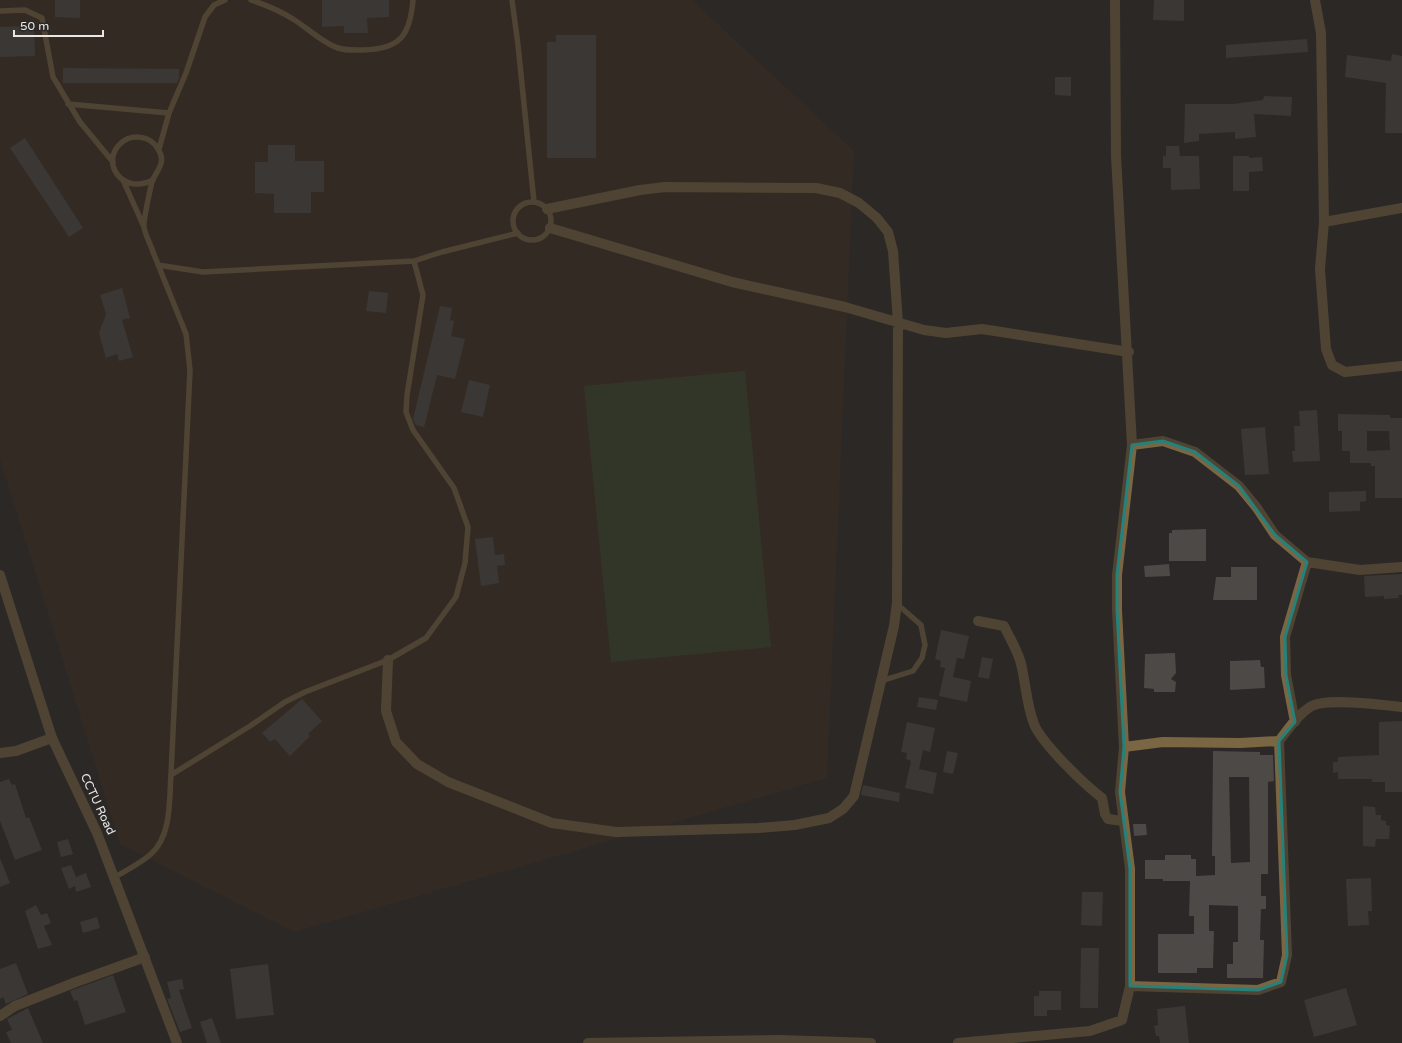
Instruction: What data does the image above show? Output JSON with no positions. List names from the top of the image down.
{
  "streets": {
    "street": ["CCTU Road"]
  },
  "scale_bar": "50 m"
}
